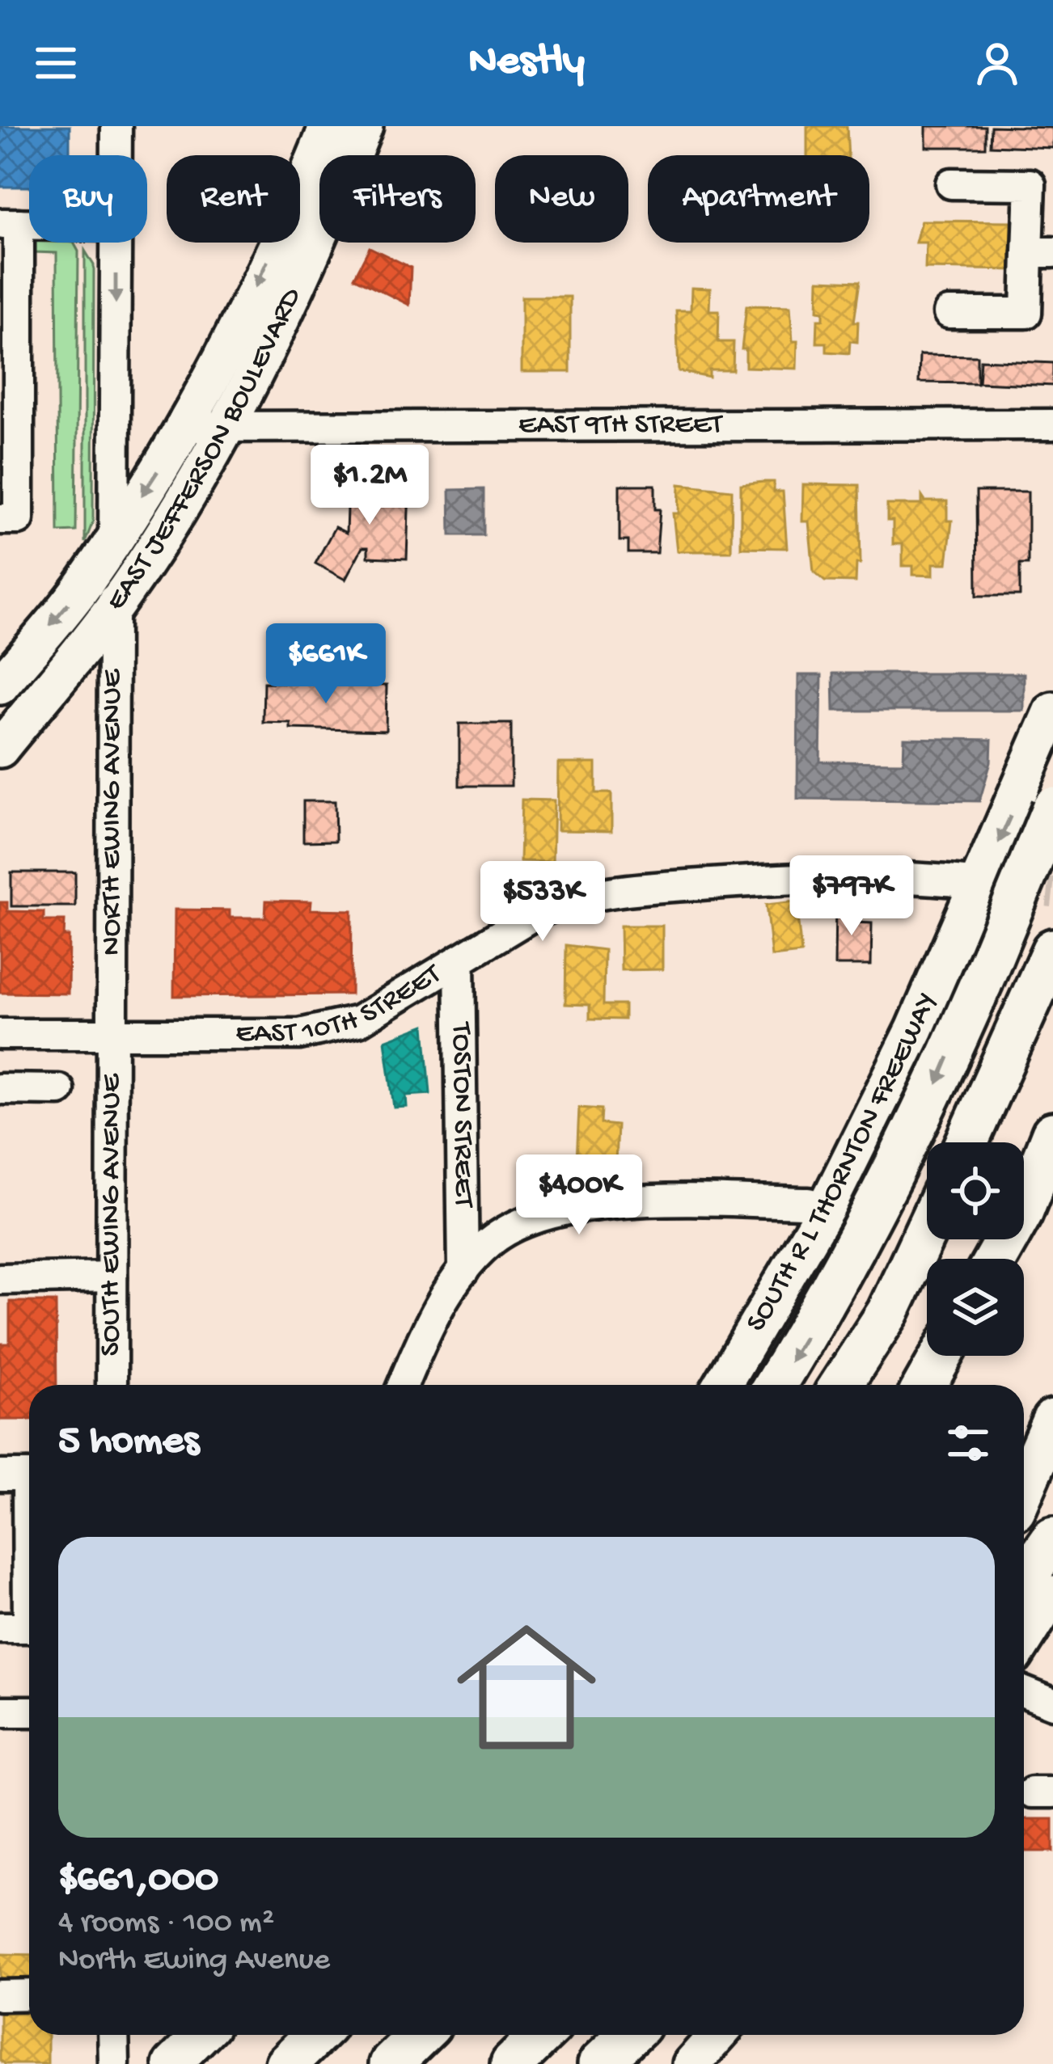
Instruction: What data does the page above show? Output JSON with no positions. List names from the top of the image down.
{
  "streets": {
    "main road": ["EAST JEFFERSON BOULEVARD", "SOUTH R L THORNTON FREEWAY"],
    "street": [
      "EAST 9TH STREET",
      "NORTH EWING AVENUE",
      "EAST 10TH STREET",
      "TOSTON STREET",
      "SOUTH EWING AVENUE"
    ]
  },
  "crossings": [
    ["EAST 9TH STREET", "EAST JEFFERSON BOULEVARD"],
    ["EAST JEFFERSON BOULEVARD", "NORTH EWING AVENUE"],
    ["NORTH EWING AVENUE", "EAST 10TH STREET"],
    ["NORTH EWING AVENUE", "SOUTH EWING AVENUE"],
    ["EAST 10TH STREET", "TOSTON STREET"],
    ["EAST 10TH STREET", "SOUTH R L THORNTON FREEWAY"],
    ["EAST 10TH STREET", "SOUTH EWING AVENUE"]
  ],
  "page": {
    "header": "Nestly",
    "chip": [
      "Buy",
      "Rent",
      "Filters",
      "New",
      "Apartment"
    ],
    "price": [
      "$1.2M",
      "$661K",
      "$797K",
      "$533K",
      "$400K"
    ],
    "heading": "5 homes",
    "list": [
      {
        "name": "$661,000",
        "note": "4 rooms · 100 m² · North Ewing Avenue"
      }
    ]
  }
}
